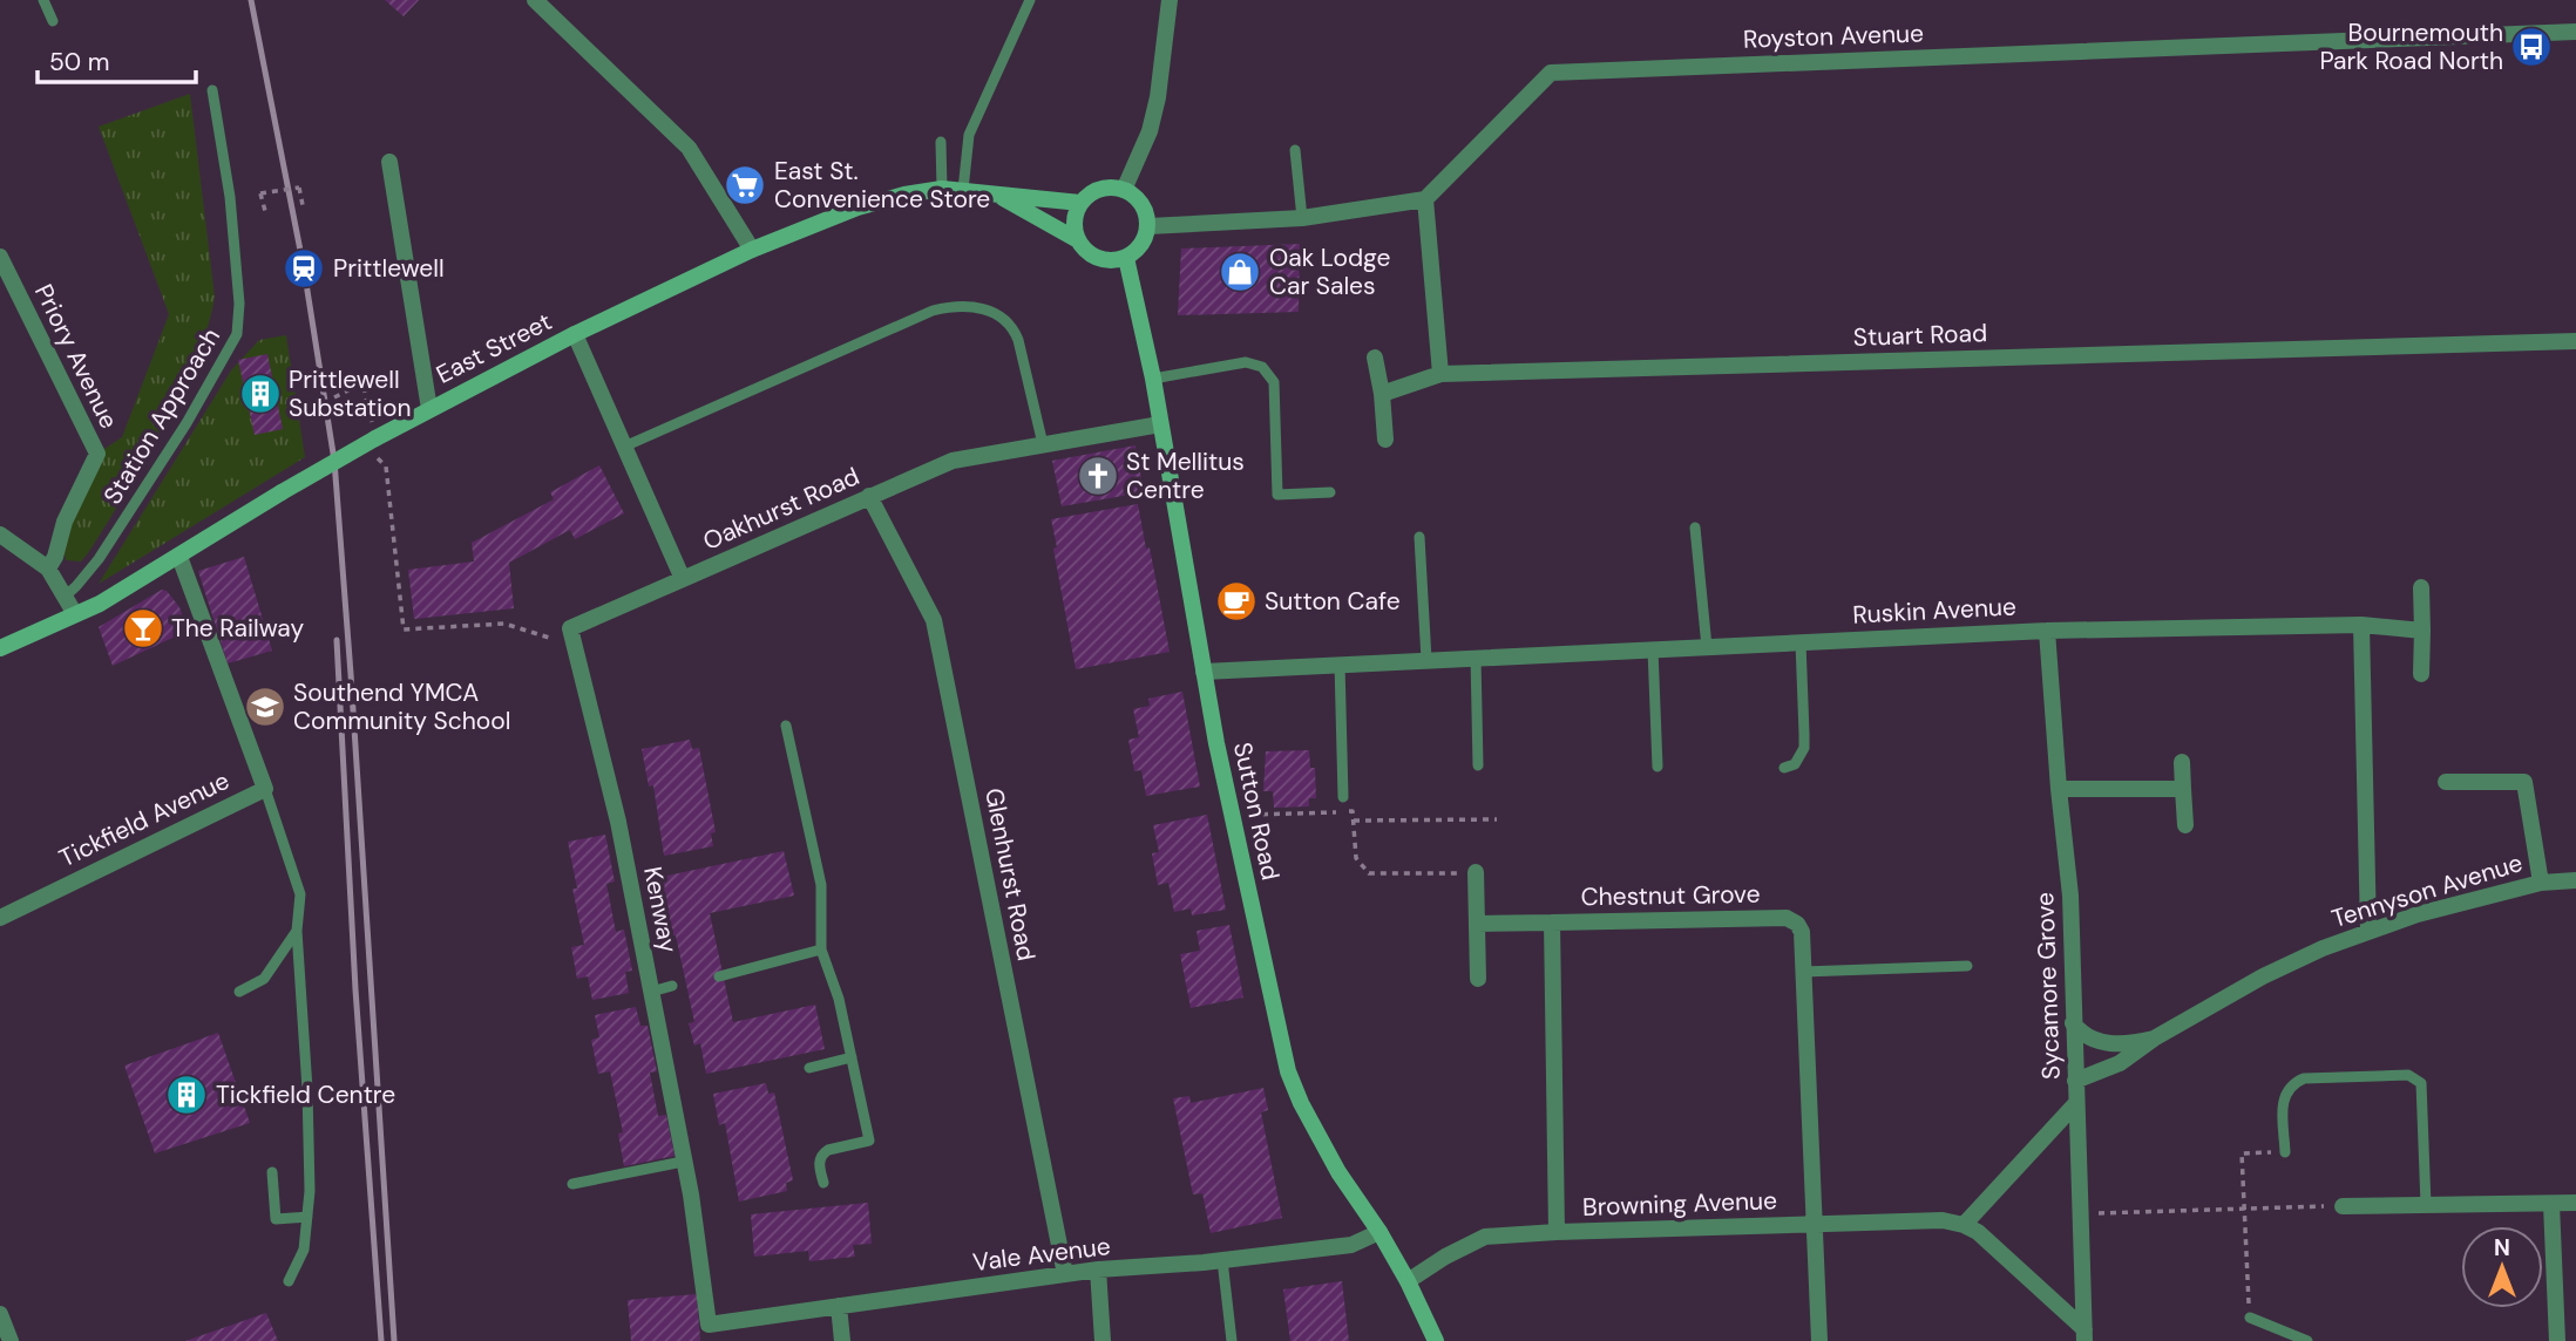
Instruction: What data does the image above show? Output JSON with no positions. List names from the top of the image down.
{
  "streets": {
    "main road": ["East Street", "Sutton Road"],
    "street": [
      "Royston Avenue",
      "Stuart Road",
      "Priory Avenue",
      "Oakhurst Road",
      "Ruskin Avenue",
      "Tickfield Avenue",
      "Glenhurst Road",
      "Tennyson Avenue",
      "Chestnut Grove",
      "Kenway",
      "Sycamore Grove",
      "Browning Avenue",
      "Vale Avenue"
    ],
    "lane": ["Station Approach"]
  },
  "crossings": [
    ["East Street", "Oakhurst Road"],
    ["East Street", "Sutton Road"],
    ["East Street", "Tickfield Avenue"],
    ["Oakhurst Road", "Sutton Road"],
    ["Oakhurst Road", "Glenhurst Road"],
    ["Ruskin Avenue", "Sutton Road"],
    ["Ruskin Avenue", "Sycamore Grove"],
    ["Sutton Road", "Browning Avenue"],
    ["Sutton Road", "Vale Avenue"],
    ["Glenhurst Road", "Vale Avenue"],
    ["Tennyson Avenue", "Sycamore Grove"],
    ["Chestnut Grove", "Browning Avenue"],
    ["Kenway", "Vale Avenue"]
  ],
  "places": {
    "bus stop": ["Bournemouth Park Road North"],
    "supermarket": ["East St. Convenience Store"],
    "station": ["Prittlewell"],
    "shop": ["Oak Lodge Car Sales"],
    "building": ["Prittlewell Substation", "Tickfield Centre"],
    "church": ["St Mellitus Centre"],
    "cafe": ["Sutton Cafe"],
    "bar": ["The Railway"],
    "school or university": ["Southend YMCA Community School"]
  },
  "scale_bar": "50 m",
  "north": "top"
}
